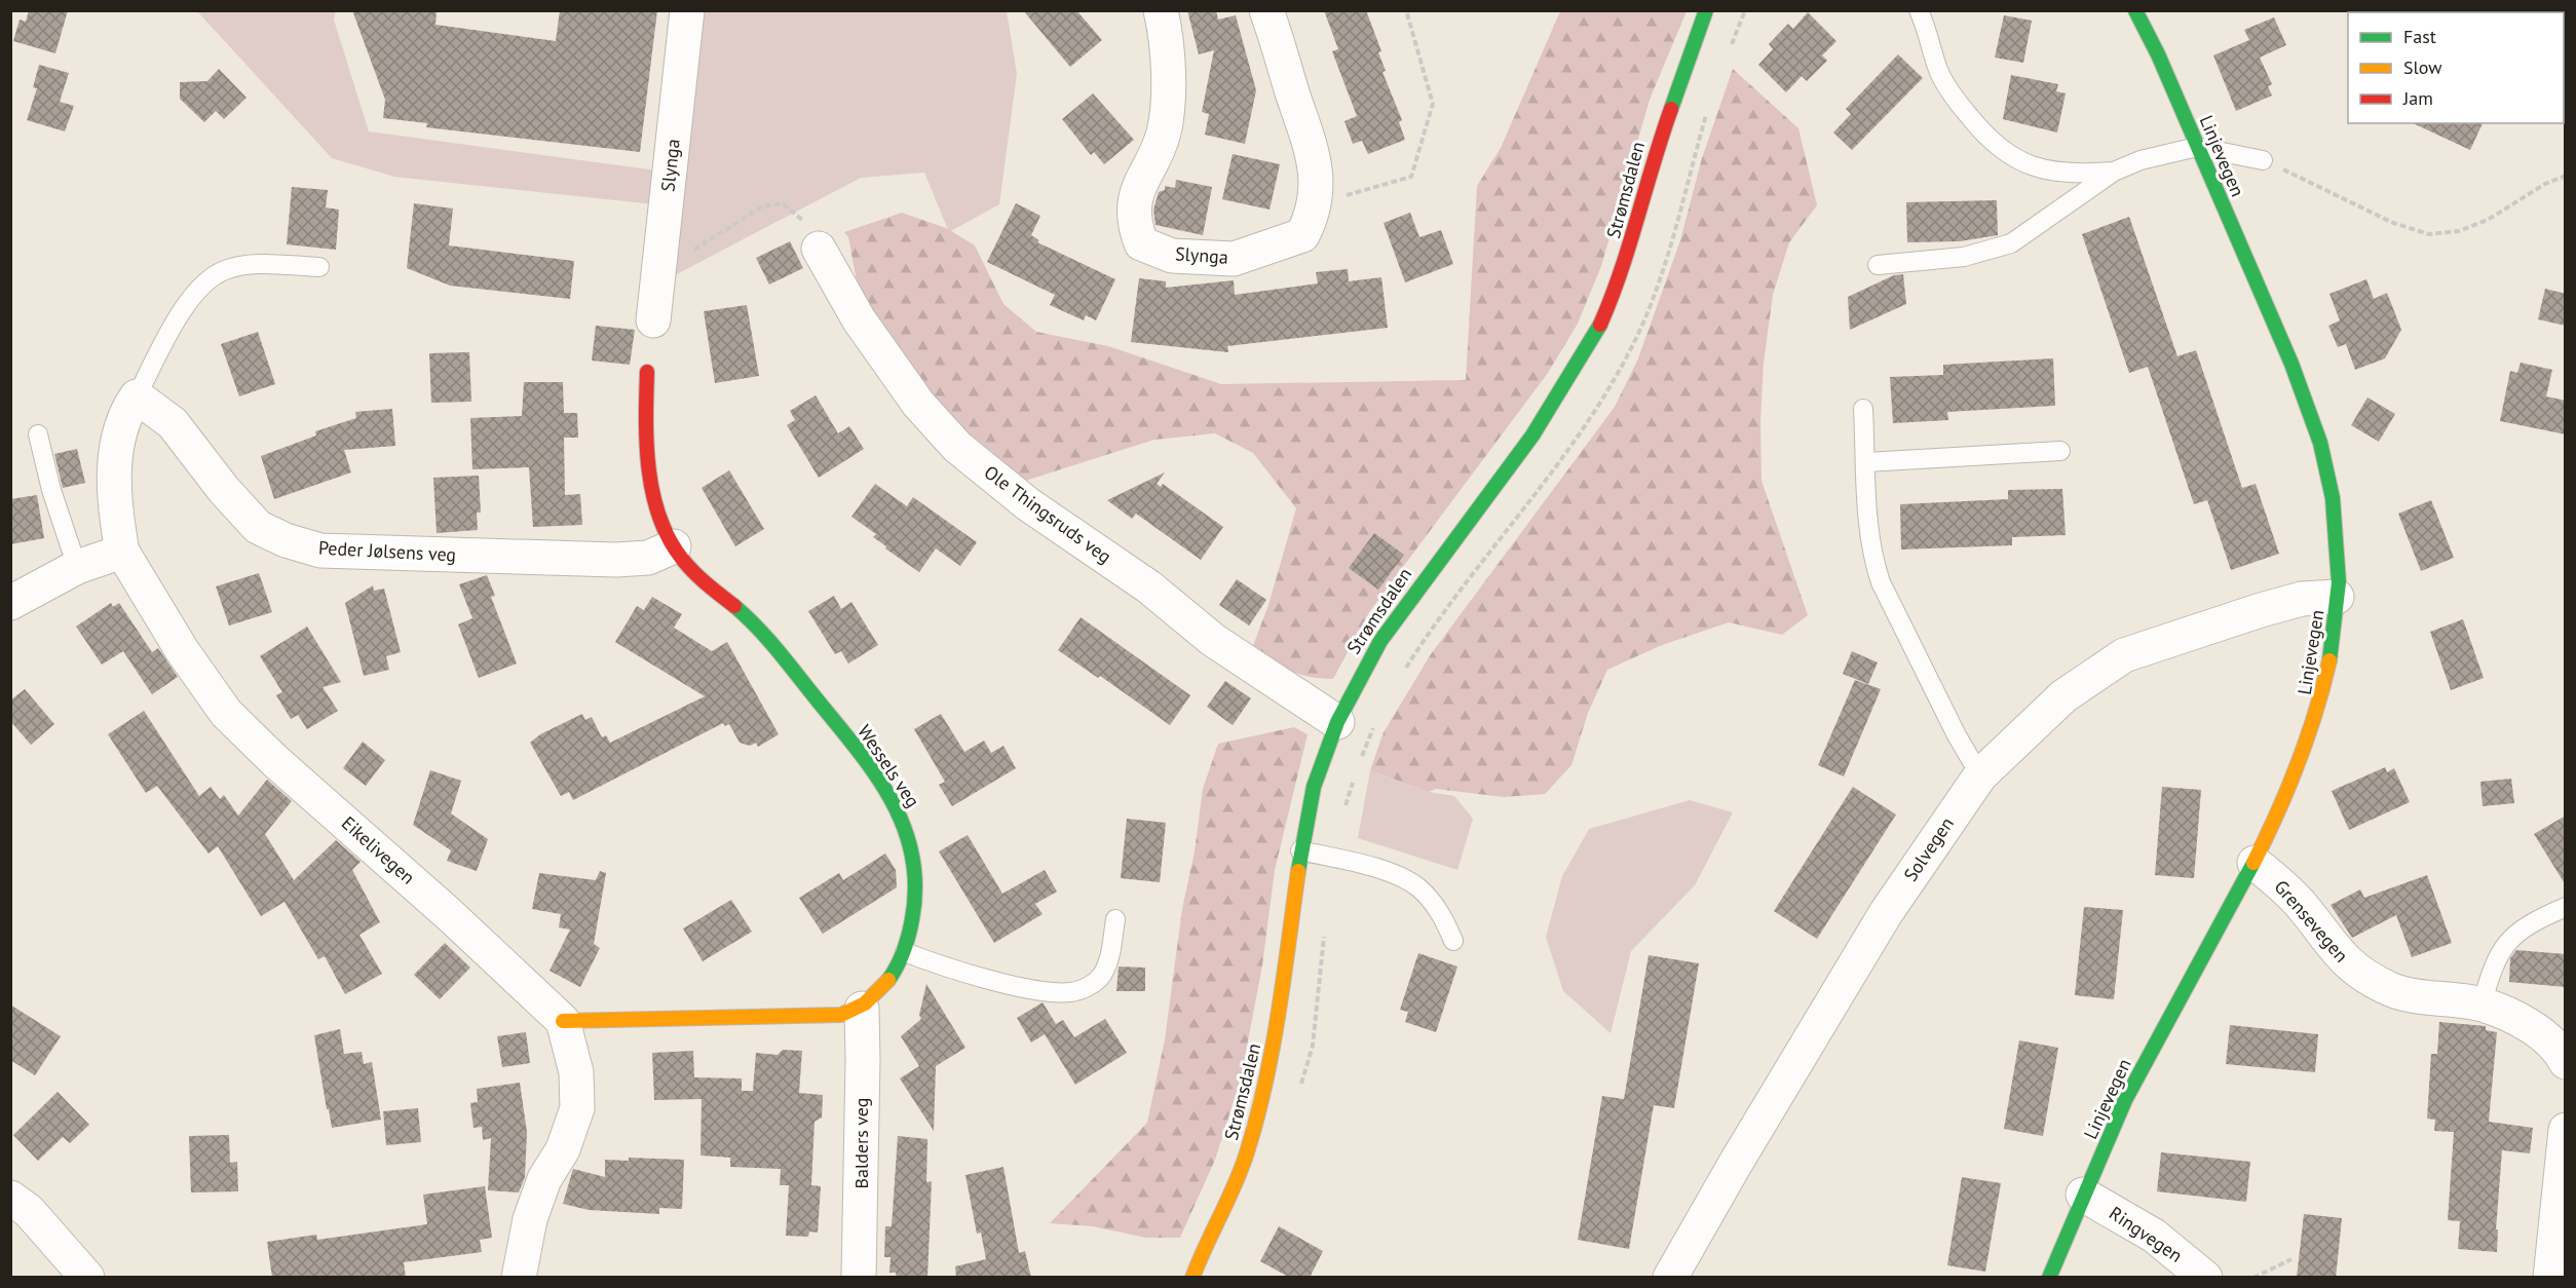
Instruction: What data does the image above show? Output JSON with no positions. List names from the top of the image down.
{
  "streets": {
    "street": [
      "Linjevegen",
      "Slynga",
      "Strømsdalen",
      "Ole Thingsruds veg",
      "Peder Jølsens veg",
      "Wessels veg",
      "Solvegen",
      "Eikelivegen",
      "Grensevegen",
      "Balders veg",
      "Ringvegen"
    ]
  },
  "crossings": [
    ["Linjevegen", "Solvegen"],
    ["Linjevegen", "Grensevegen"],
    ["Linjevegen", "Ringvegen"],
    ["Strømsdalen", "Ole Thingsruds veg"],
    ["Peder Jølsens veg", "Wessels veg"],
    ["Wessels veg", "Balders veg"]
  ],
  "legend": ["Fast", "Slow", "Jam"]
}
